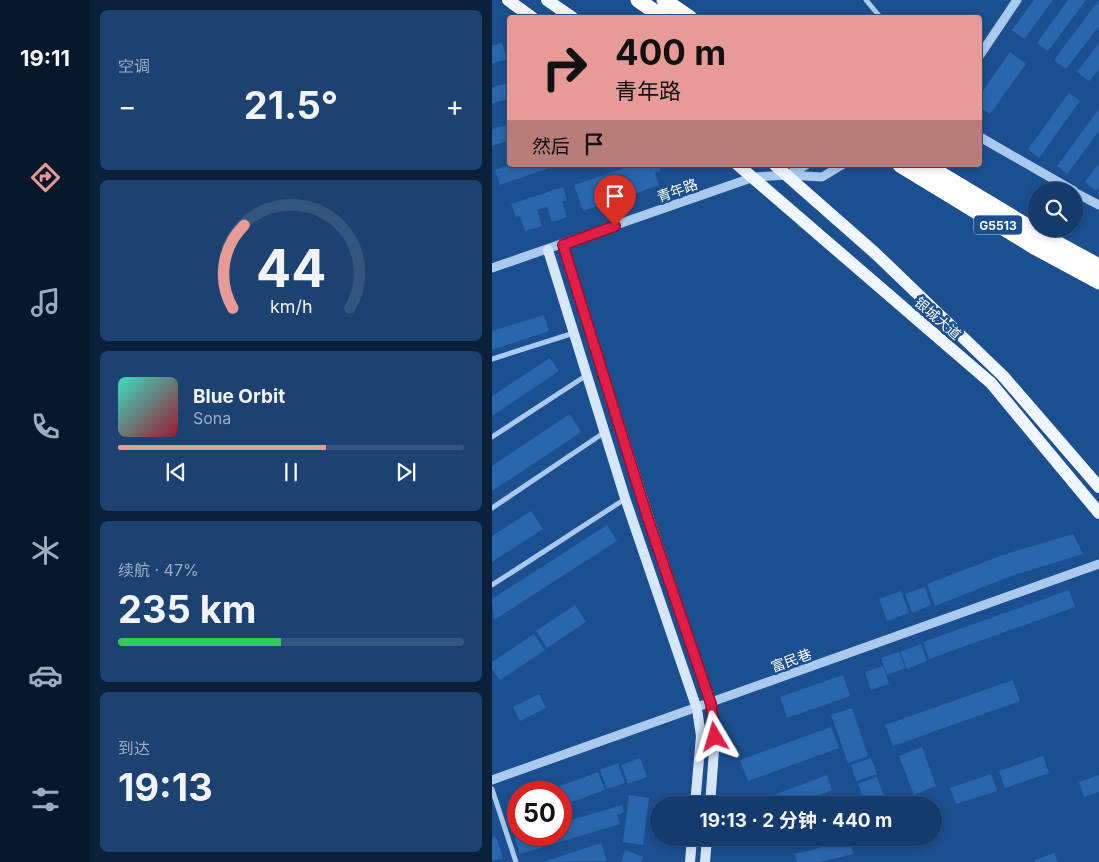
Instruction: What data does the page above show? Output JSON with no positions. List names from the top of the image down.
{
  "streets": {
    "highway": ["G5513"],
    "main road": ["银城大道"],
    "street": ["青年路", "富民巷"]
  },
  "crossings": [
    ["青年路", "银城大道"]
  ],
  "page": {
    "tabs": "19:11",
    "tile": [
      "空调",
      ["续航 · 47%", "235 km"],
      ["到达", "19:13"]
    ],
    "turn": ["400 m", "青年路"],
    "heat": ["−", "21.5°", "+"],
    "then": "然后",
    "song": ["Blue Orbit", "Sona"],
    "limit": "50",
    "trip": "19:13 · 2 分钟 · 440 m",
    "gauge": ["44", "km/h"]
  }
}
